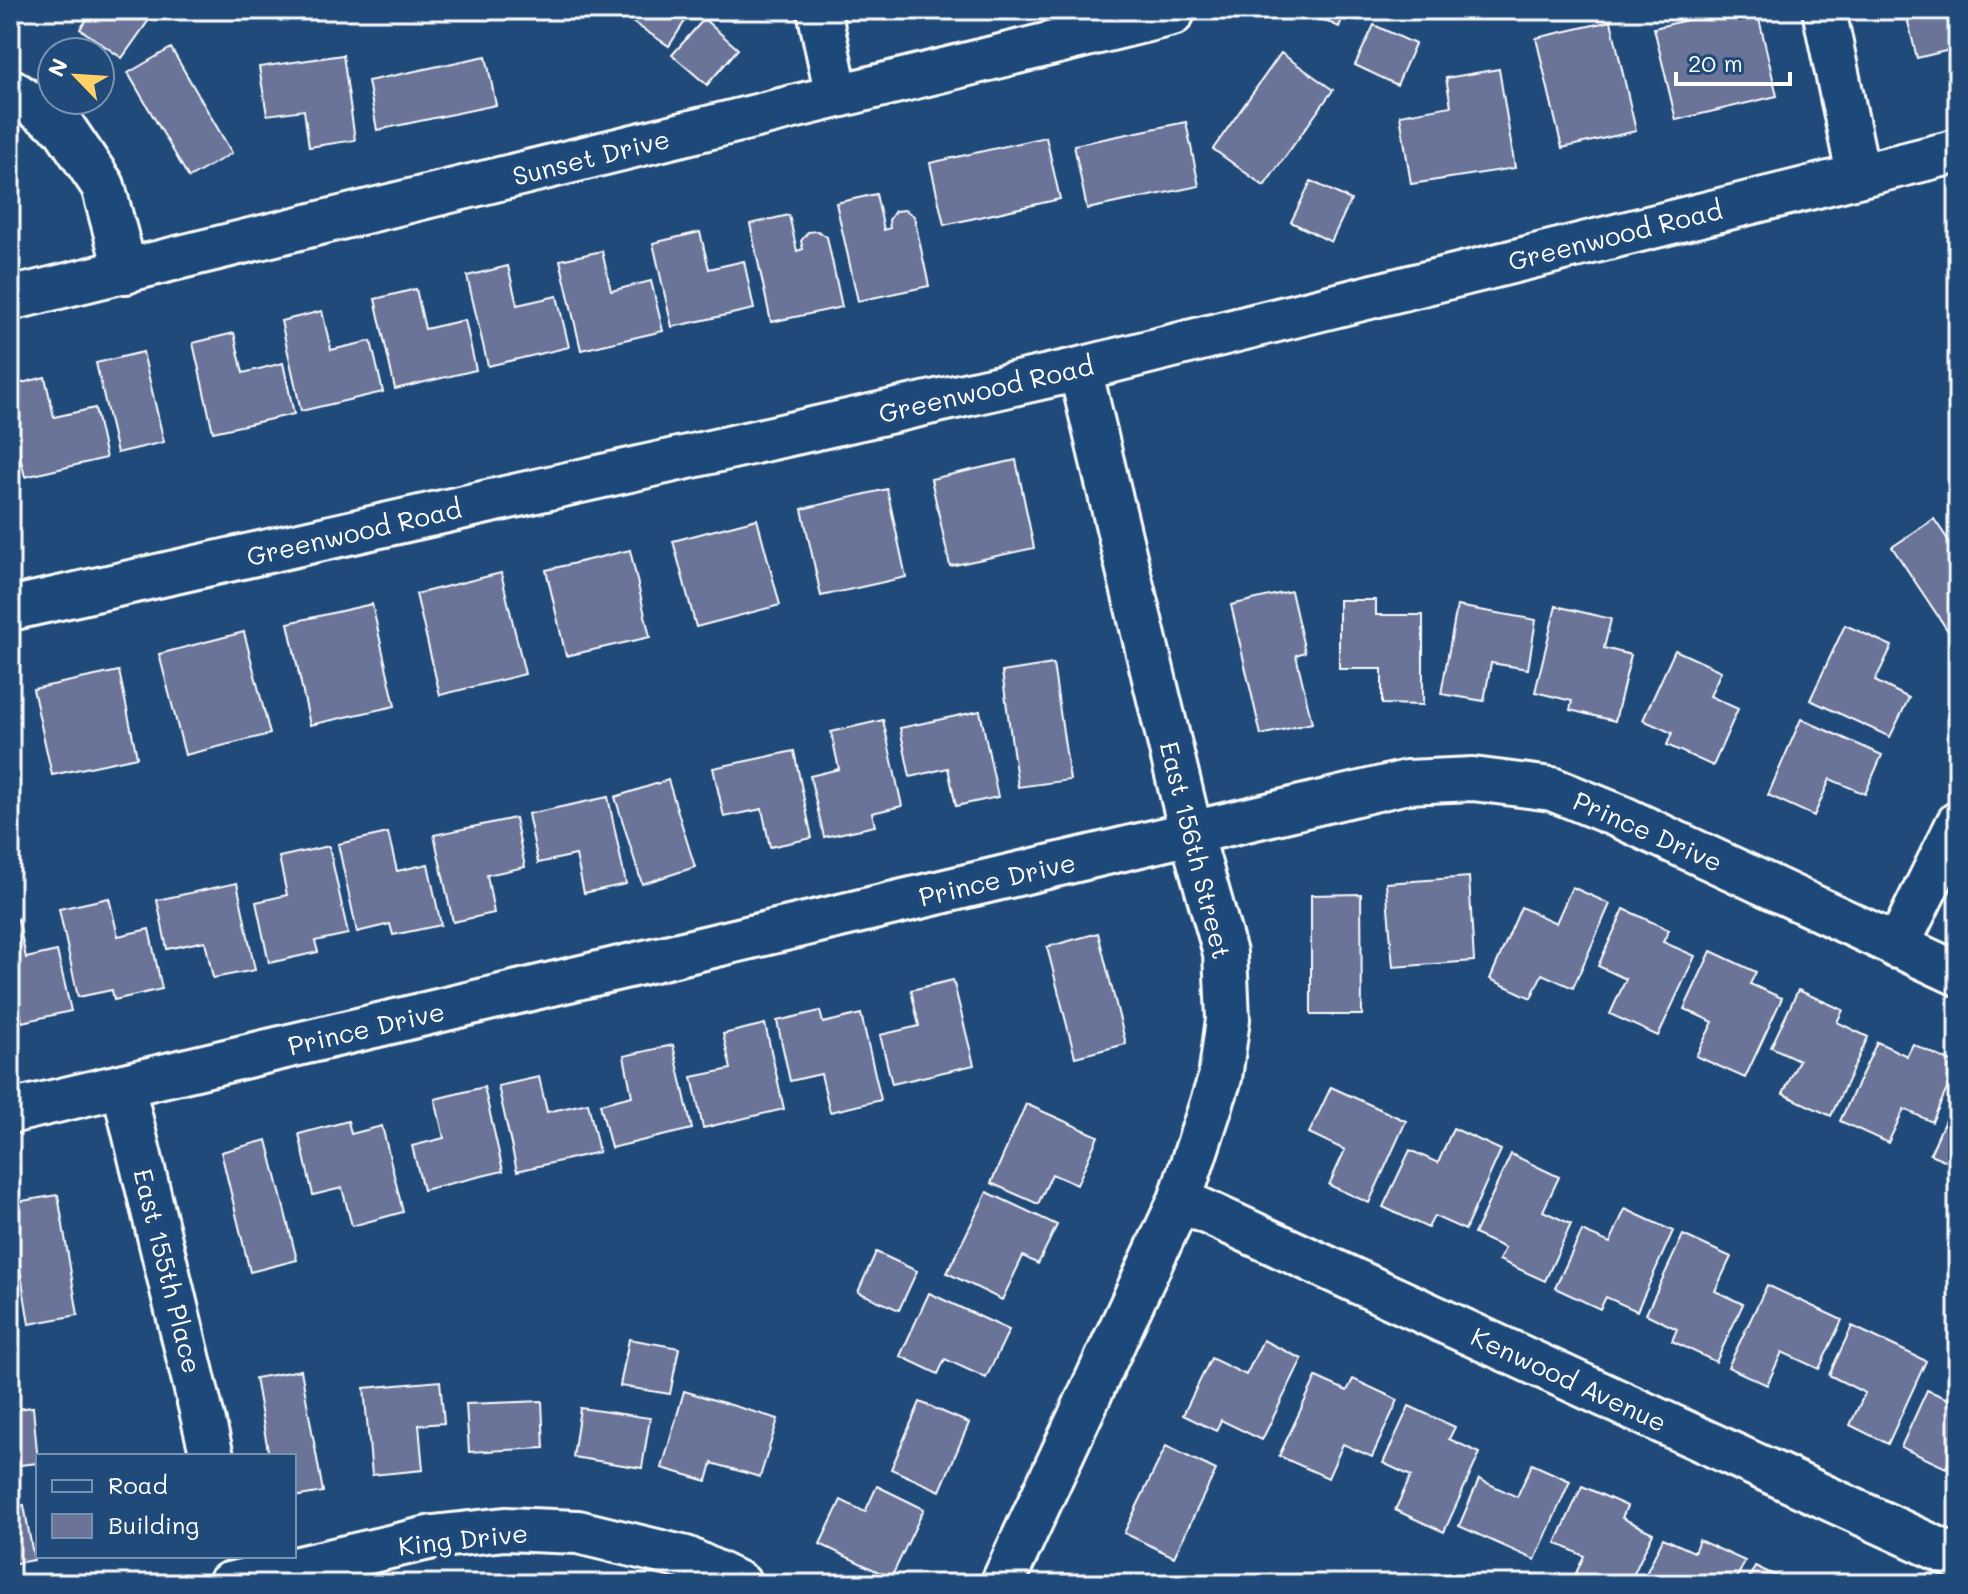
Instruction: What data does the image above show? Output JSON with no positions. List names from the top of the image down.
{
  "streets": {
    "street": [
      "Sunset Drive",
      "Greenwood Road",
      "Prince Drive",
      "East 156th Street",
      "East 155th Place",
      "Kenwood Avenue",
      "King Drive"
    ]
  },
  "crossings": [
    ["Greenwood Road", "East 156th Street"],
    ["Prince Drive", "East 156th Street"],
    ["Prince Drive", "East 155th Place"],
    ["East 156th Street", "Kenwood Avenue"]
  ],
  "legend": ["Road", "Building"],
  "scale_bar": "20 m",
  "north": "top left"
}
